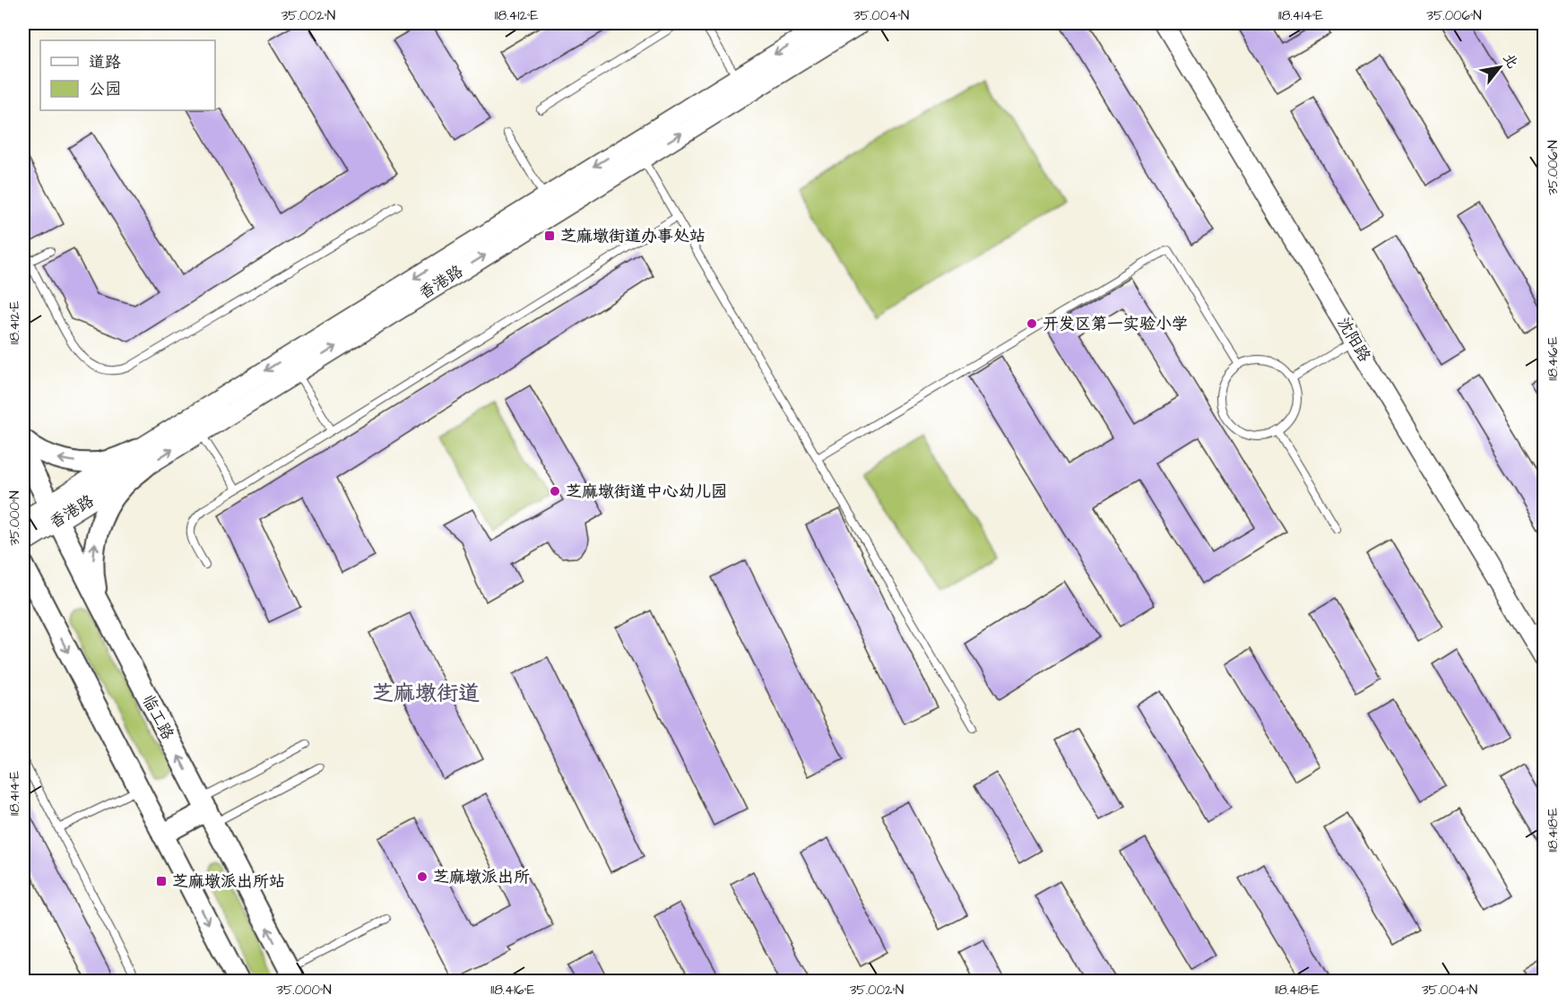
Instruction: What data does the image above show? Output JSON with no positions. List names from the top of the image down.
{
  "streets": {
    "main road": ["香港路", "沈阳路", "临工路"]
  },
  "crossings": [
    ["香港路", "临工路"]
  ],
  "districts": ["芝麻墩街道"],
  "places": {
    "transit": ["芝麻墩街道办事处站", "芝麻墩派出所站"],
    "other": ["开发区第一实验小学", "芝麻墩街道中心幼儿园", "芝麻墩派出所"]
  },
  "legend": ["道路", "公园"],
  "north": "top right",
  "coordinates": [
    "35.002°N",
    "118.412°E",
    "35.004°N",
    "118.414°E",
    "35.006°N",
    "118.416°E",
    "35.000°N",
    "118.418°E"
  ]
}
